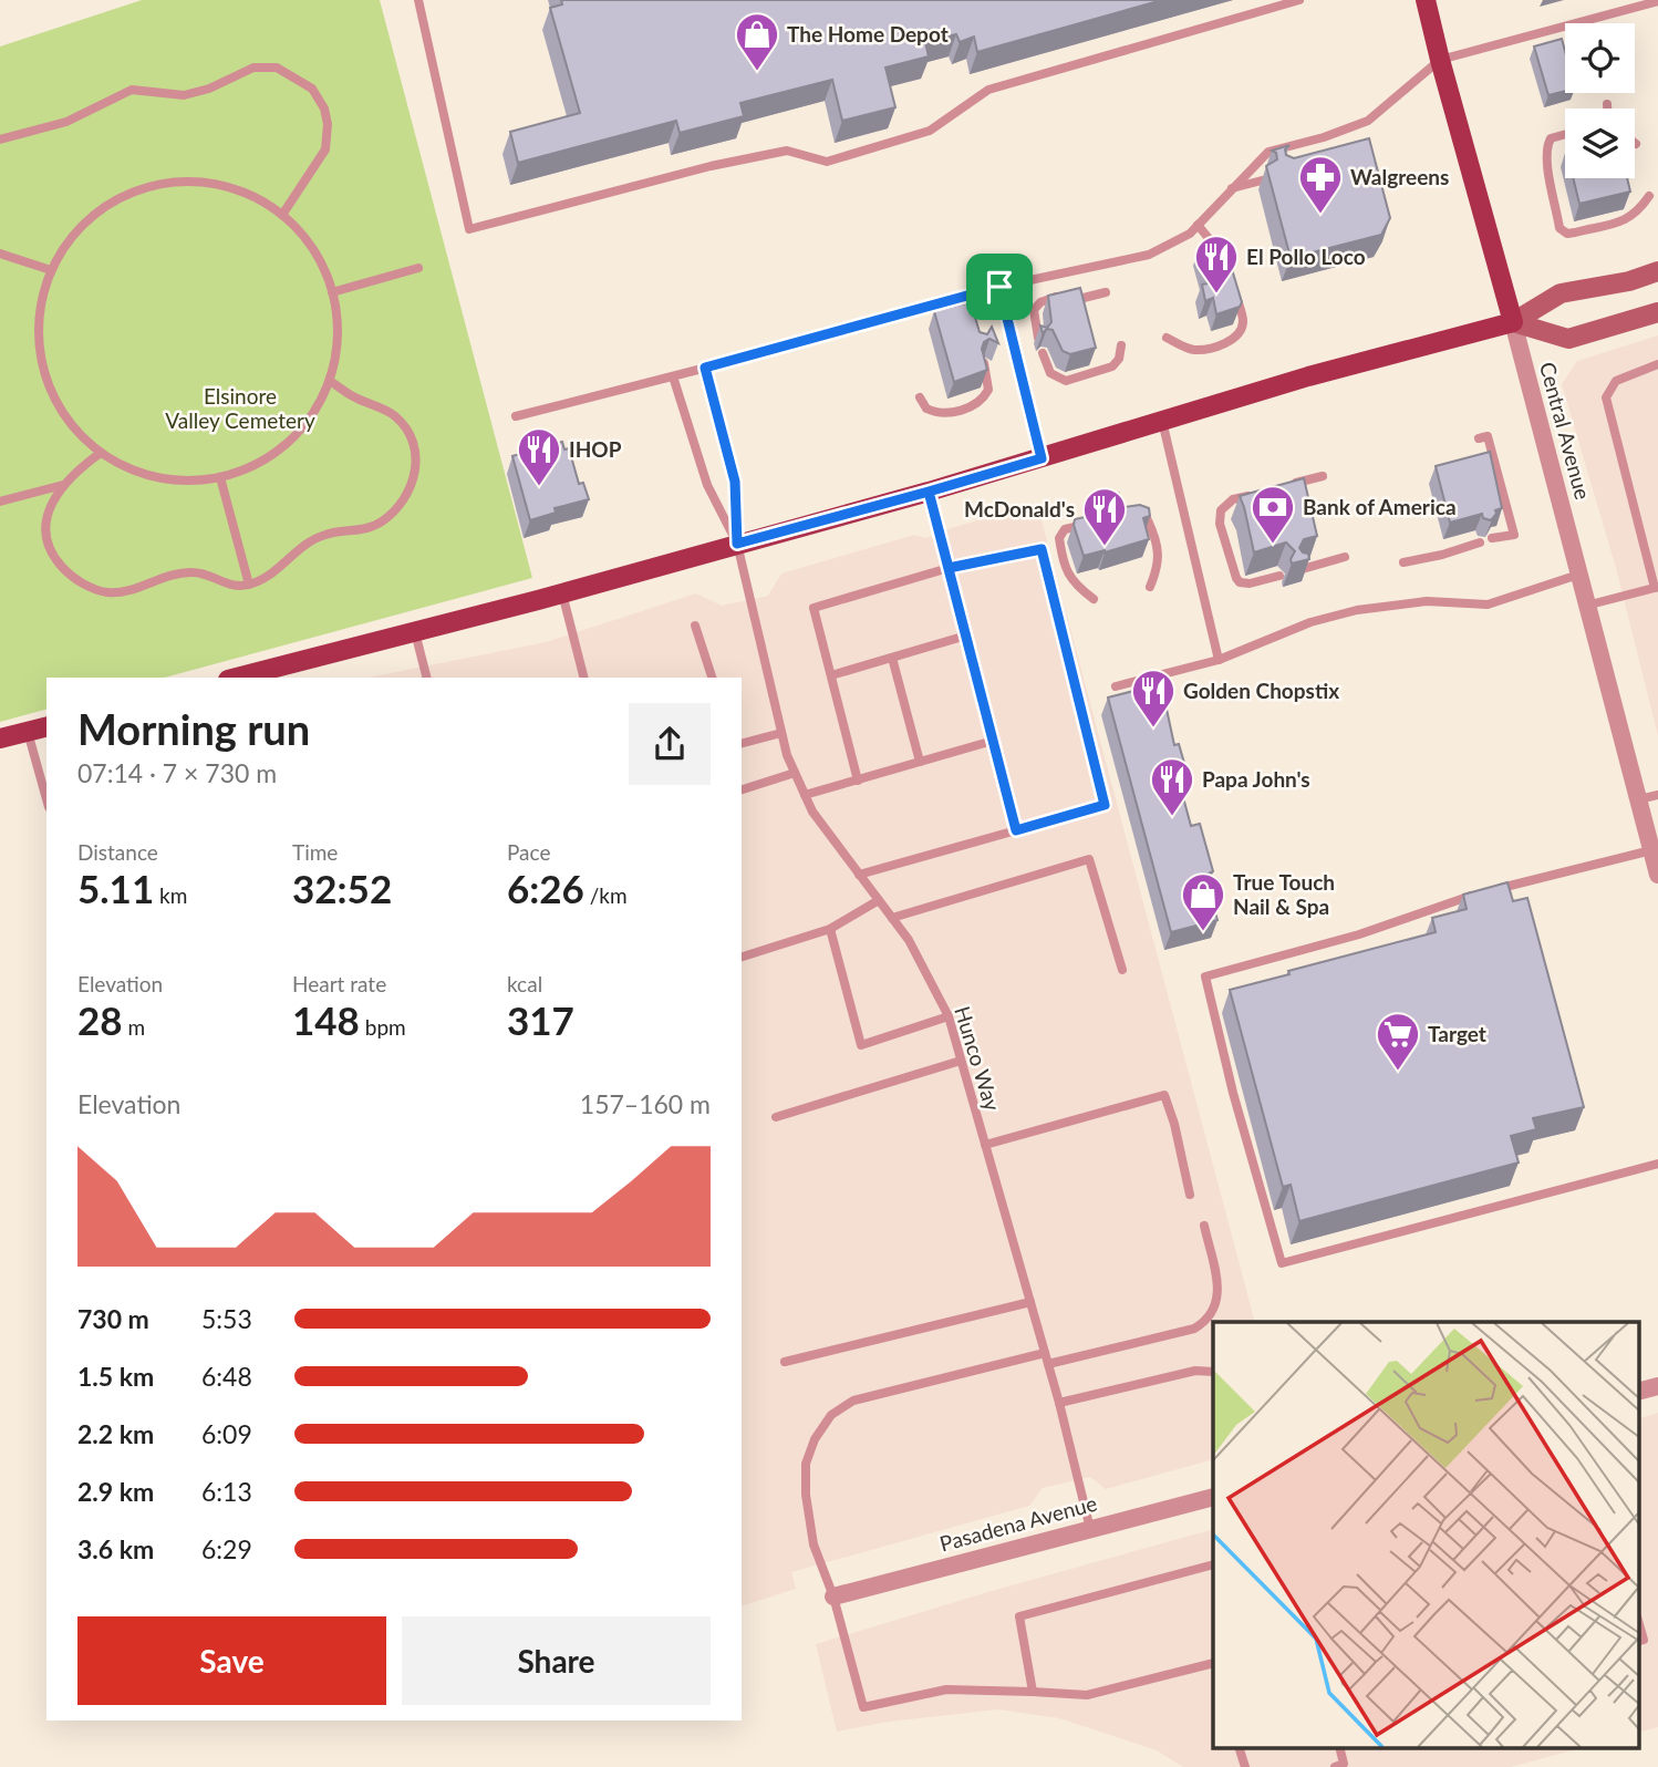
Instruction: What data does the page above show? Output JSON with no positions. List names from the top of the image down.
{
  "streets": {
    "main road": ["Central Avenue"],
    "street": ["Pasadena Avenue"],
    "lane": ["Hunco Way"]
  },
  "crossings": [
    ["Hunco Way", "Pasadena Avenue"]
  ],
  "parks": ["Elsinore Valley Cemetery"],
  "places": {
    "shop": ["The Home Depot", "True Touch Nail & Spa"],
    "pharmacy": ["Walgreens"],
    "restaurant": [
      "El Pollo Loco",
      "IHOP",
      "McDonald's",
      "Golden Chopstix",
      "Papa John's"
    ],
    "bank": ["Bank of America"],
    "supermarket": ["Target"]
  },
  "page": {
    "heading": ["Morning run", "07:14 · 7 × 730 m"],
    "stats": [
      ["Distance", "5.11 km"],
      ["Time", "32:52"],
      ["Pace", "6:26 /km"],
      ["Elevation", "28 m"],
      ["Heart rate", "148 bpm"],
      ["kcal", "317"]
    ],
    "chart": ["Elevation", "157–160 m"],
    "list": [
      {
        "name": "730 m",
        "note": "5:53"
      },
      {
        "name": "1.5 km",
        "note": "6:48"
      },
      {
        "name": "2.2 km",
        "note": "6:09"
      },
      {
        "name": "2.9 km",
        "note": "6:13"
      },
      {
        "name": "3.6 km",
        "note": "6:29"
      }
    ],
    "buttons": ["Save", "Share"]
  }
}
